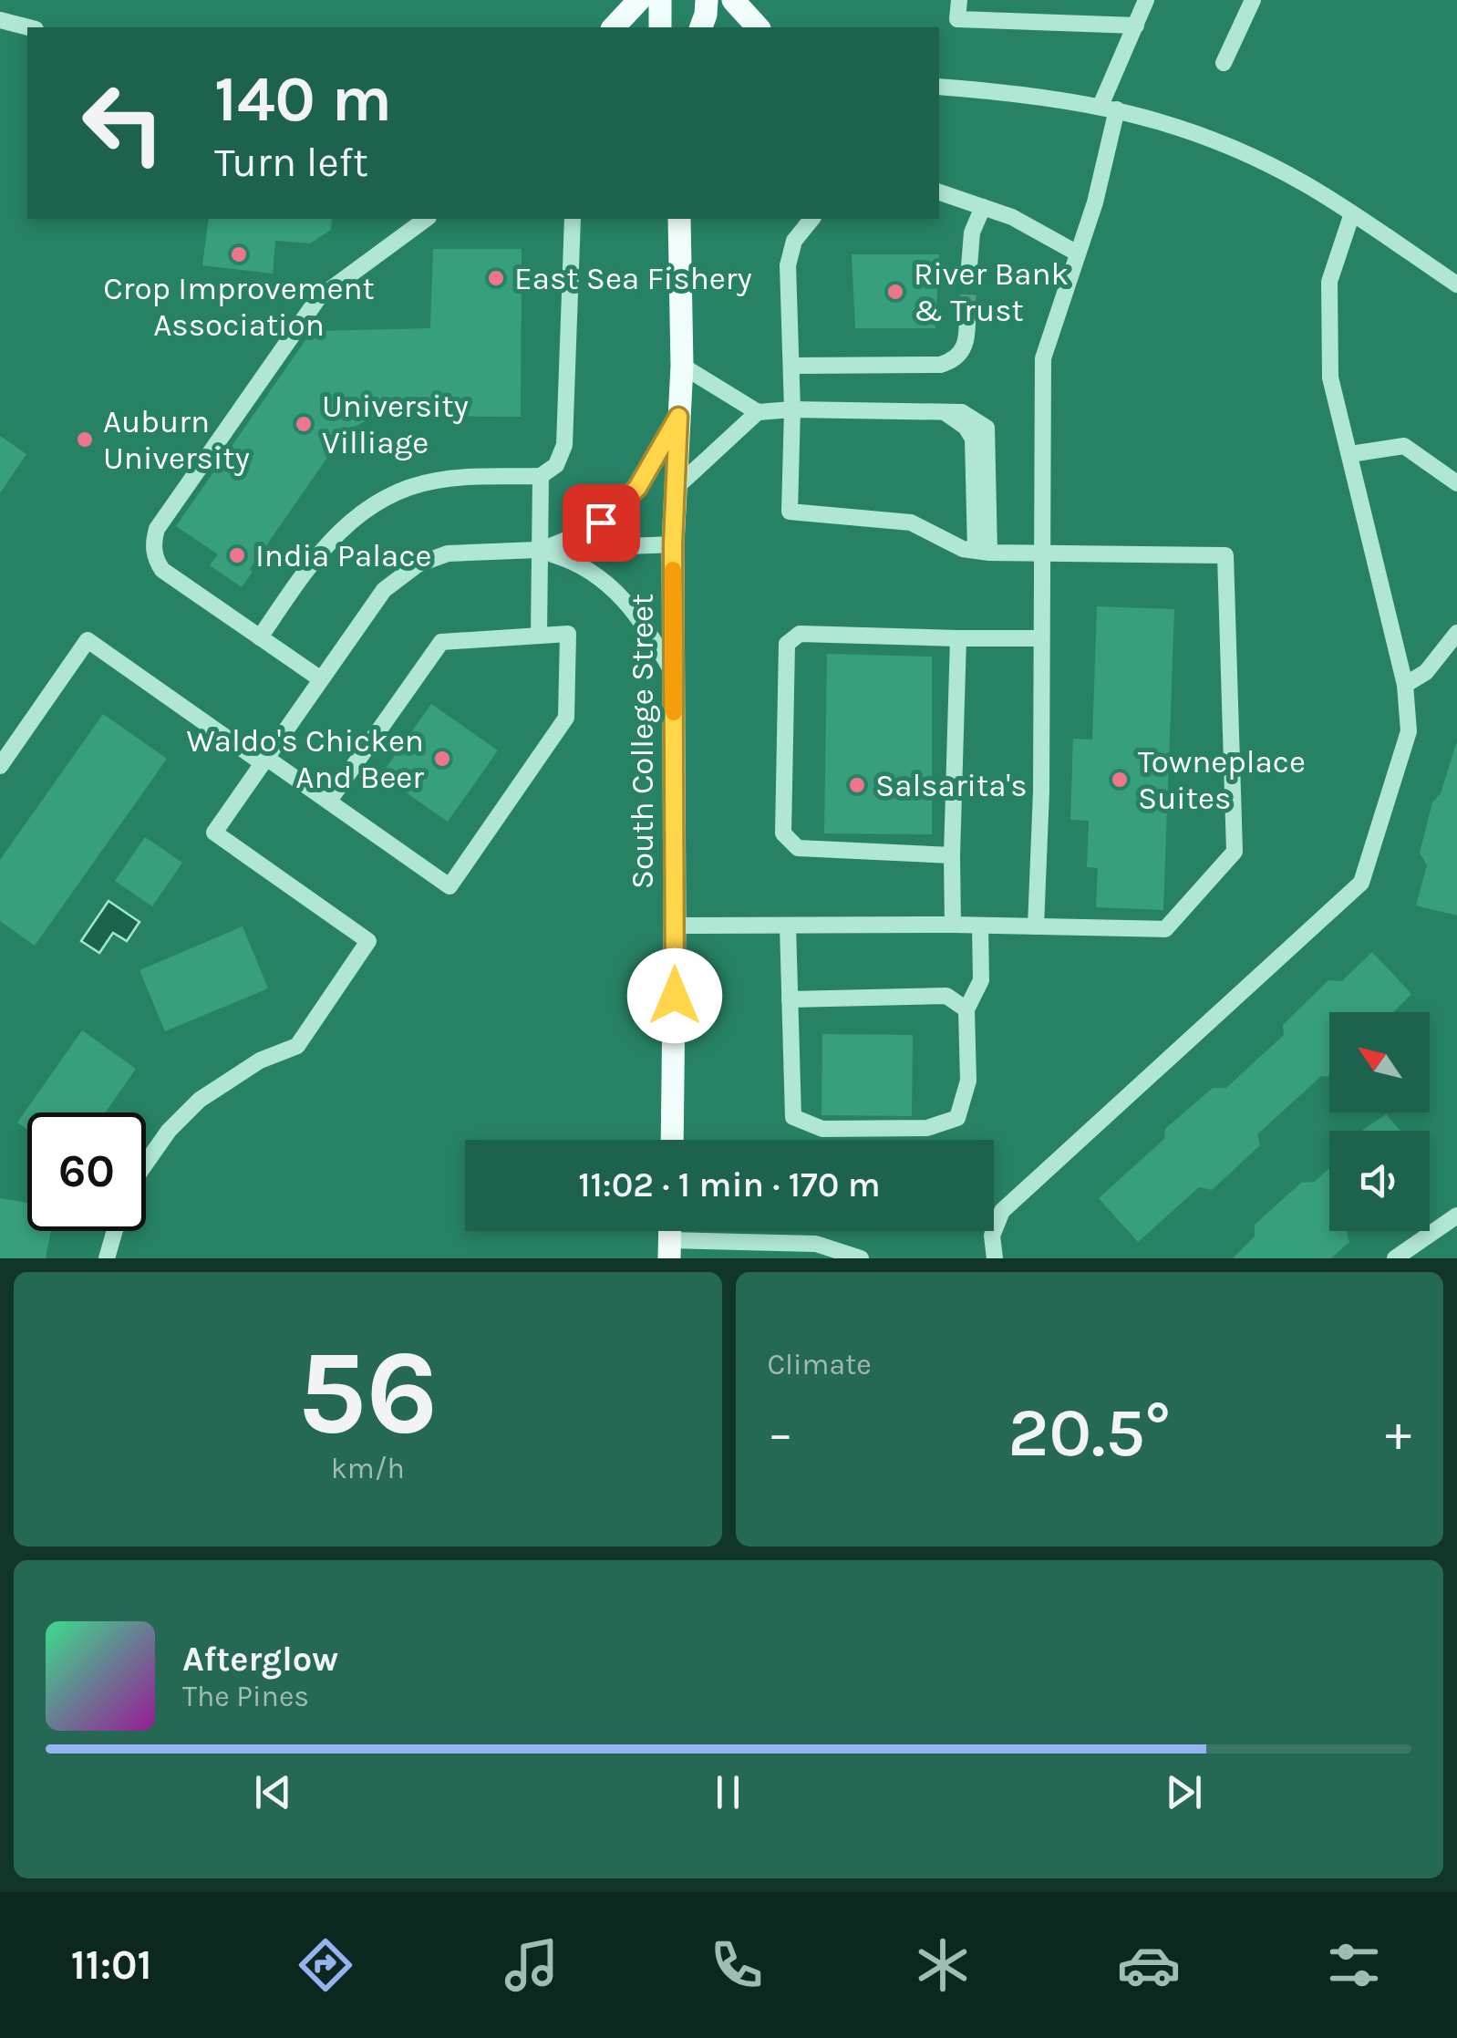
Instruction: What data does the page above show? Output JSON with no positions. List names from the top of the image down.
{
  "streets": {
    "main road": ["South College Street"]
  },
  "places": [
    "Crop Improvement Association",
    "East Sea Fishery",
    "River Bank & Trust",
    "University Villiage",
    "Auburn University",
    "India Palace",
    "Waldo's Chicken And Beer",
    "Towneplace Suites",
    "Salsarita's"
  ],
  "north": "top left",
  "page": {
    "turn": ["140 m", "Turn left"],
    "limit": "60",
    "trip": "11:02 · 1 min · 170 m",
    "tile": [
      ["56", "km/h"],
      "Climate"
    ],
    "heat": ["−", "20.5°", "+"],
    "song": ["Afterglow", "The Pines"],
    "tabs": "11:01"
  }
}
